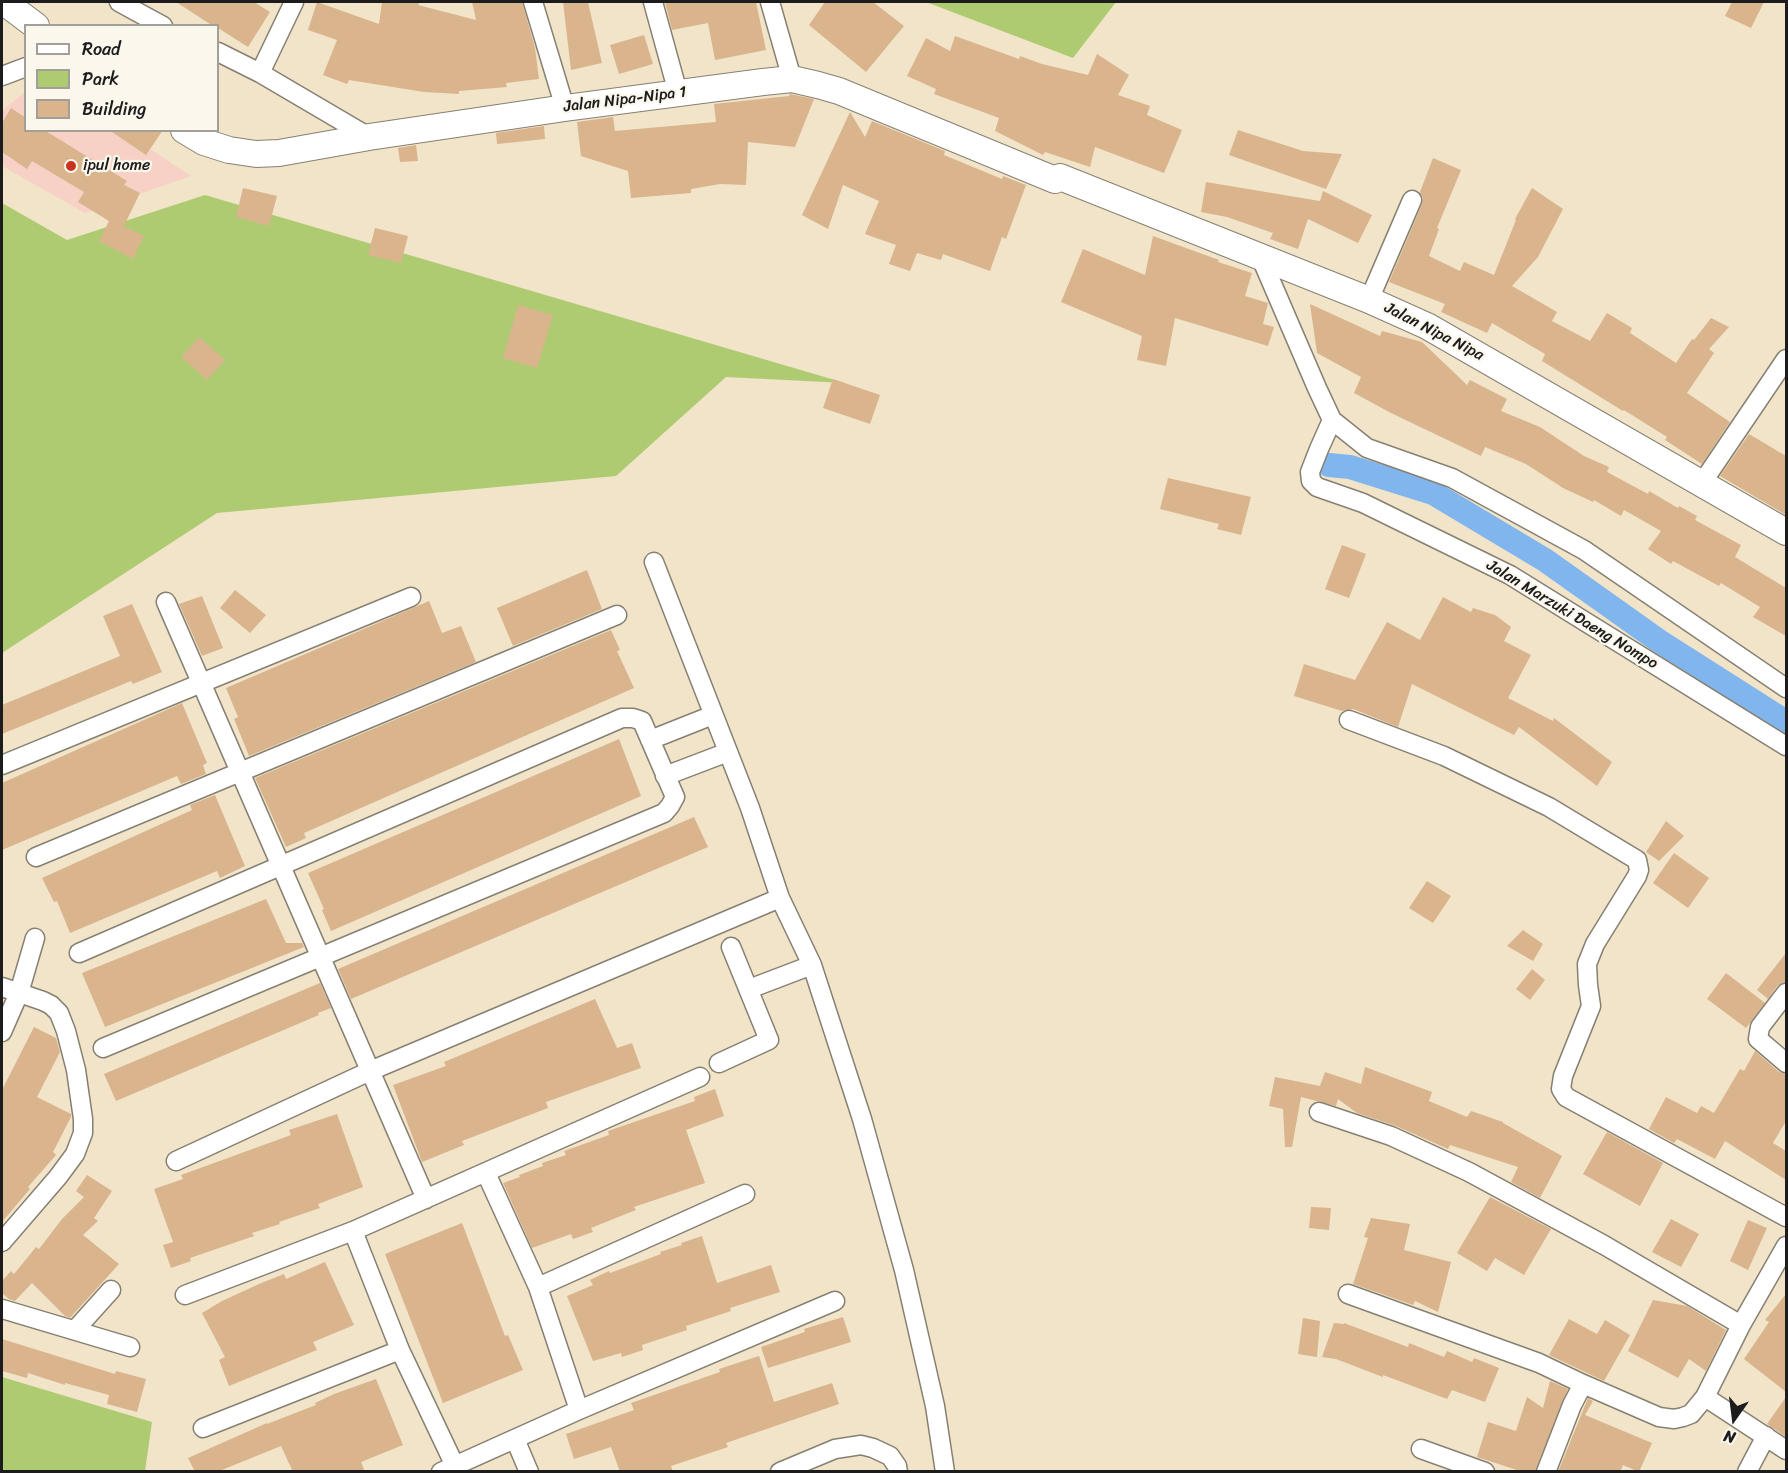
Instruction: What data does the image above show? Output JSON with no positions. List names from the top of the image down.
{
  "streets": {
    "street": ["Jalan Nipa-Nipa 1", "Jalan Nipa Nipa", "Jalan Marzuki Daeng Nompo"]
  },
  "crossings": [
    ["Jalan Nipa-Nipa 1", "Jalan Nipa Nipa"]
  ],
  "places": ["ipul home"],
  "legend": ["Road", "Park", "Building"],
  "north": "bottom"
}
